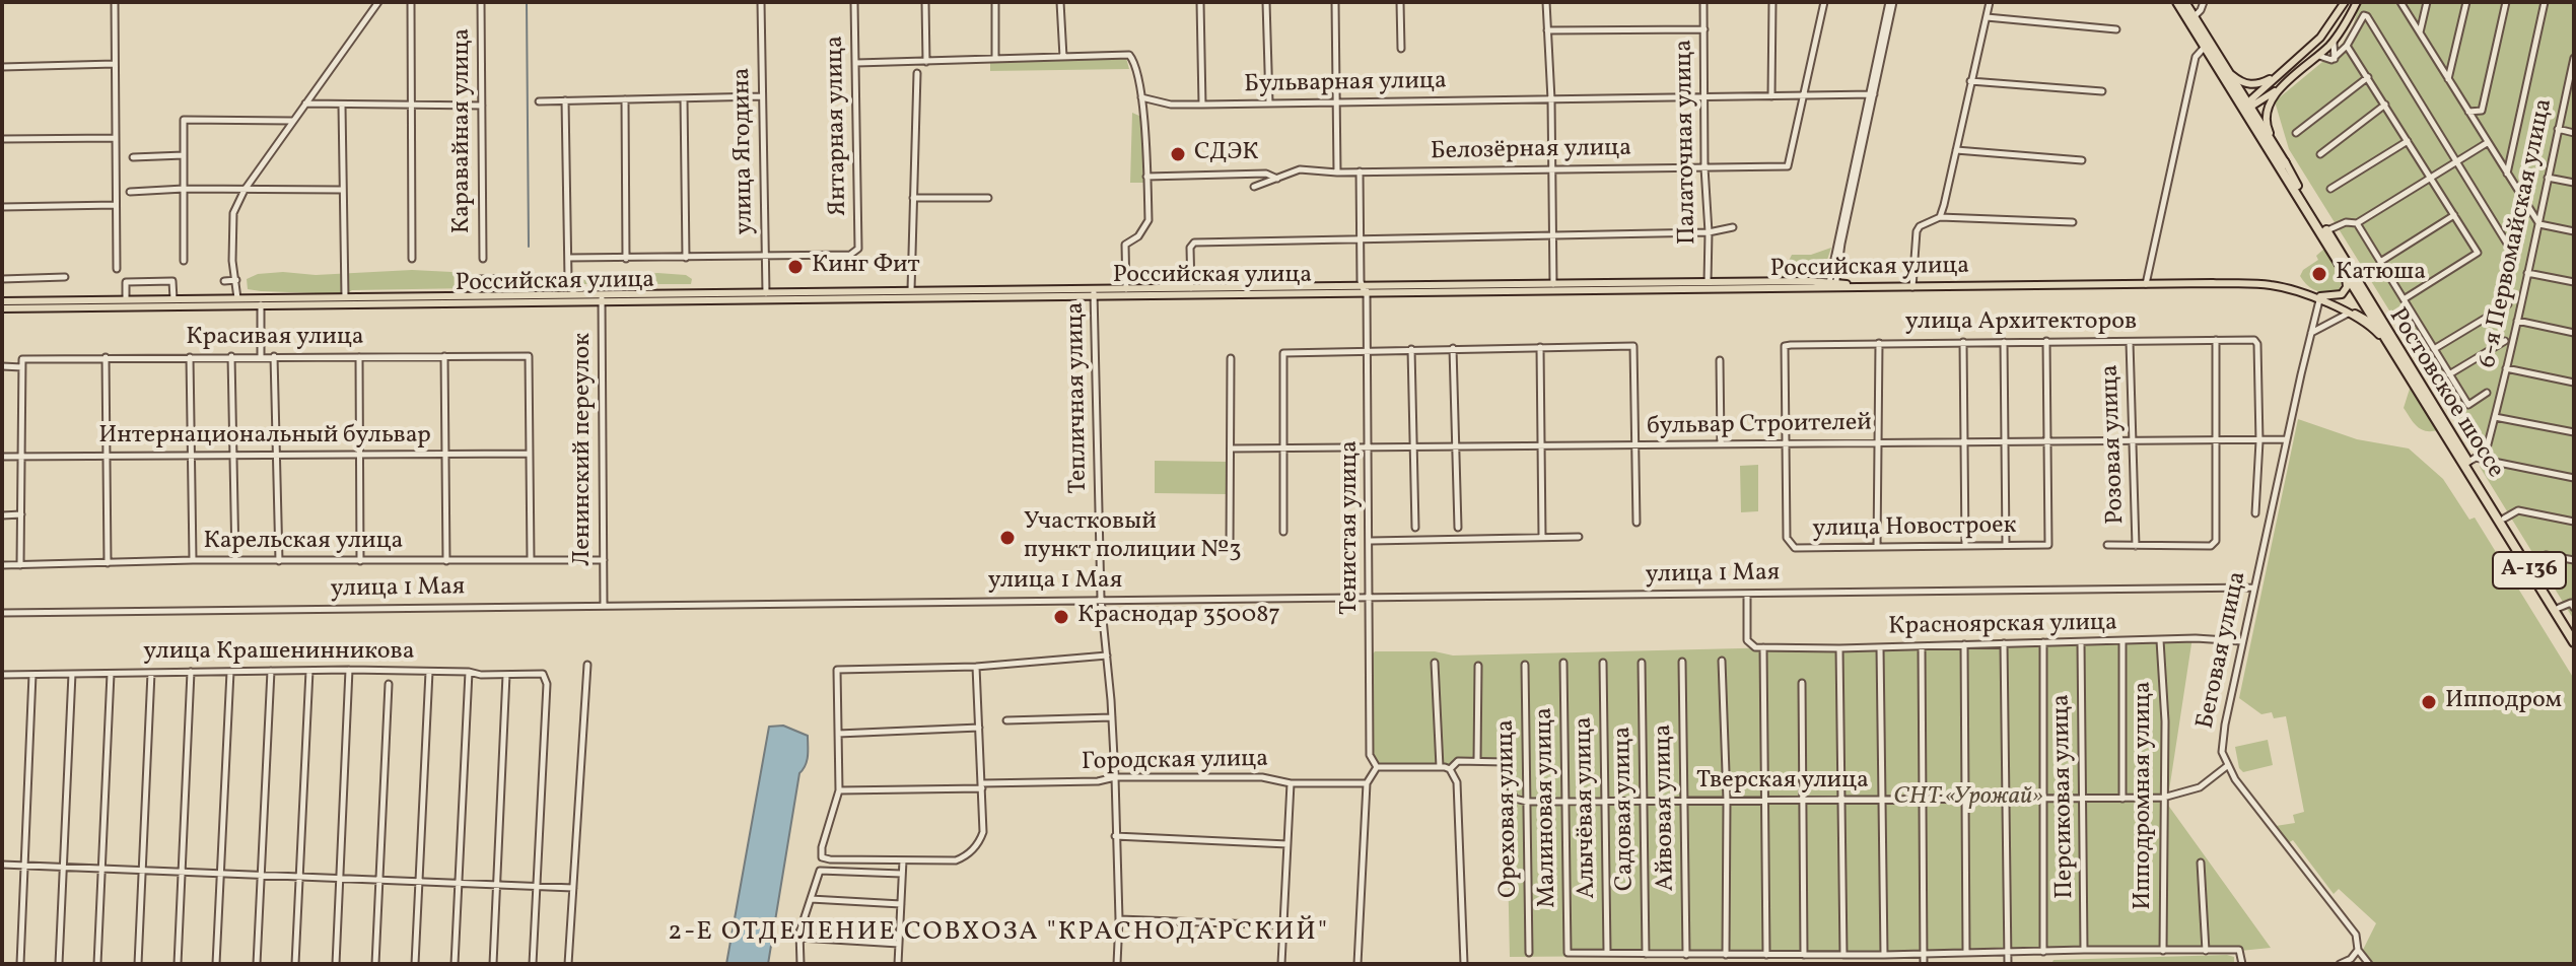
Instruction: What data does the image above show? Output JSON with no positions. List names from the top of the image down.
{
  "streets": {
    "highway": ["Ростовское шоссе", "А-136"],
    "main road": ["Российская улица"],
    "street": [
      "Бульварная улица",
      "Янтарная улица",
      "Каравайная улица",
      "Палаточная улица",
      "улица Ягодина",
      "Белозёрная улица",
      "6-я Первомайская улица",
      "улица Архитекторов",
      "Красивая улица",
      "Тепличная улица",
      "бульвар Строителей",
      "Интернациональный бульвар",
      "Розовая улица",
      "Ленинский переулок",
      "Тенистая улица",
      "улица Новостроек",
      "Карельская улица",
      "улица 1 Мая",
      "Красноярская улица",
      "Беговая улица",
      "улица Крашенинникова",
      "Городская улица",
      "Тверская улица",
      "Ипподромная улица",
      "Персиковая улица",
      "Малиновая улица",
      "Алычёвая улица",
      "Айвовая улица",
      "Ореховая улица",
      "Садовая улица"
    ]
  },
  "crossings": [
    ["Бульварная улица", "Палаточная улица"],
    ["Бульварная улица", "Белозёрная улица"],
    ["Янтарная улица", "улица Ягодина"],
    ["Палаточная улица", "Белозёрная улица"],
    ["Палаточная улица", "Российская улица"],
    ["улица Ягодина", "Российская улица"],
    ["Белозёрная улица", "Тенистая улица"],
    ["Российская улица", "Ростовское шоссе"],
    ["Российская улица", "Тепличная улица"],
    ["Российская улица", "Ленинский переулок"],
    ["Российская улица", "Тенистая улица"],
    ["Российская улица", "А-136"],
    ["Российская улица", "Беговая улица"],
    ["улица Архитекторов", "бульвар Строителей"],
    ["улица Архитекторов", "Розовая улица"],
    ["улица Архитекторов", "улица Новостроек"],
    ["Красивая улица", "Интернациональный бульвар"],
    ["Ростовское шоссе", "А-136"],
    ["Тепличная улица", "улица 1 Мая"],
    ["Тепличная улица", "Городская улица"],
    ["бульвар Строителей", "Розовая улица"],
    ["бульвар Строителей", "Тенистая улица"],
    ["бульвар Строителей", "улица Новостроек"],
    ["бульвар Строителей", "Беговая улица"],
    ["Ленинский переулок", "Карельская улица"],
    ["Ленинский переулок", "улица 1 Мая"],
    ["Тенистая улица", "улица 1 Мая"],
    ["улица 1 Мая", "Беговая улица"],
    ["Красноярская улица", "Беговая улица"],
    ["Красноярская улица", "Ипподромная улица"],
    ["Красноярская улица", "Персиковая улица"],
    ["Беговая улица", "Тверская улица"],
    ["Тверская улица", "Ипподромная улица"],
    ["Тверская улица", "Персиковая улица"],
    ["Тверская улица", "Малиновая улица"],
    ["Тверская улица", "Алычёвая улица"],
    ["Тверская улица", "Айвовая улица"],
    ["Тверская улица", "Ореховая улица"],
    ["Тверская улица", "Садовая улица"],
    ["Малиновая улица", "Алычёвая улица"]
  ],
  "districts": ["2-Е ОТДЕЛЕНИЕ СОВХОЗА \"КРАСНОДАРСКИЙ\""],
  "parks": ["СНТ «Урожай»"],
  "places": [
    "СДЭК",
    "Кинг Фит",
    "Катюша",
    "Участковый пункт полиции №3",
    "Краснодар 350087",
    "Ипподром"
  ]
}
